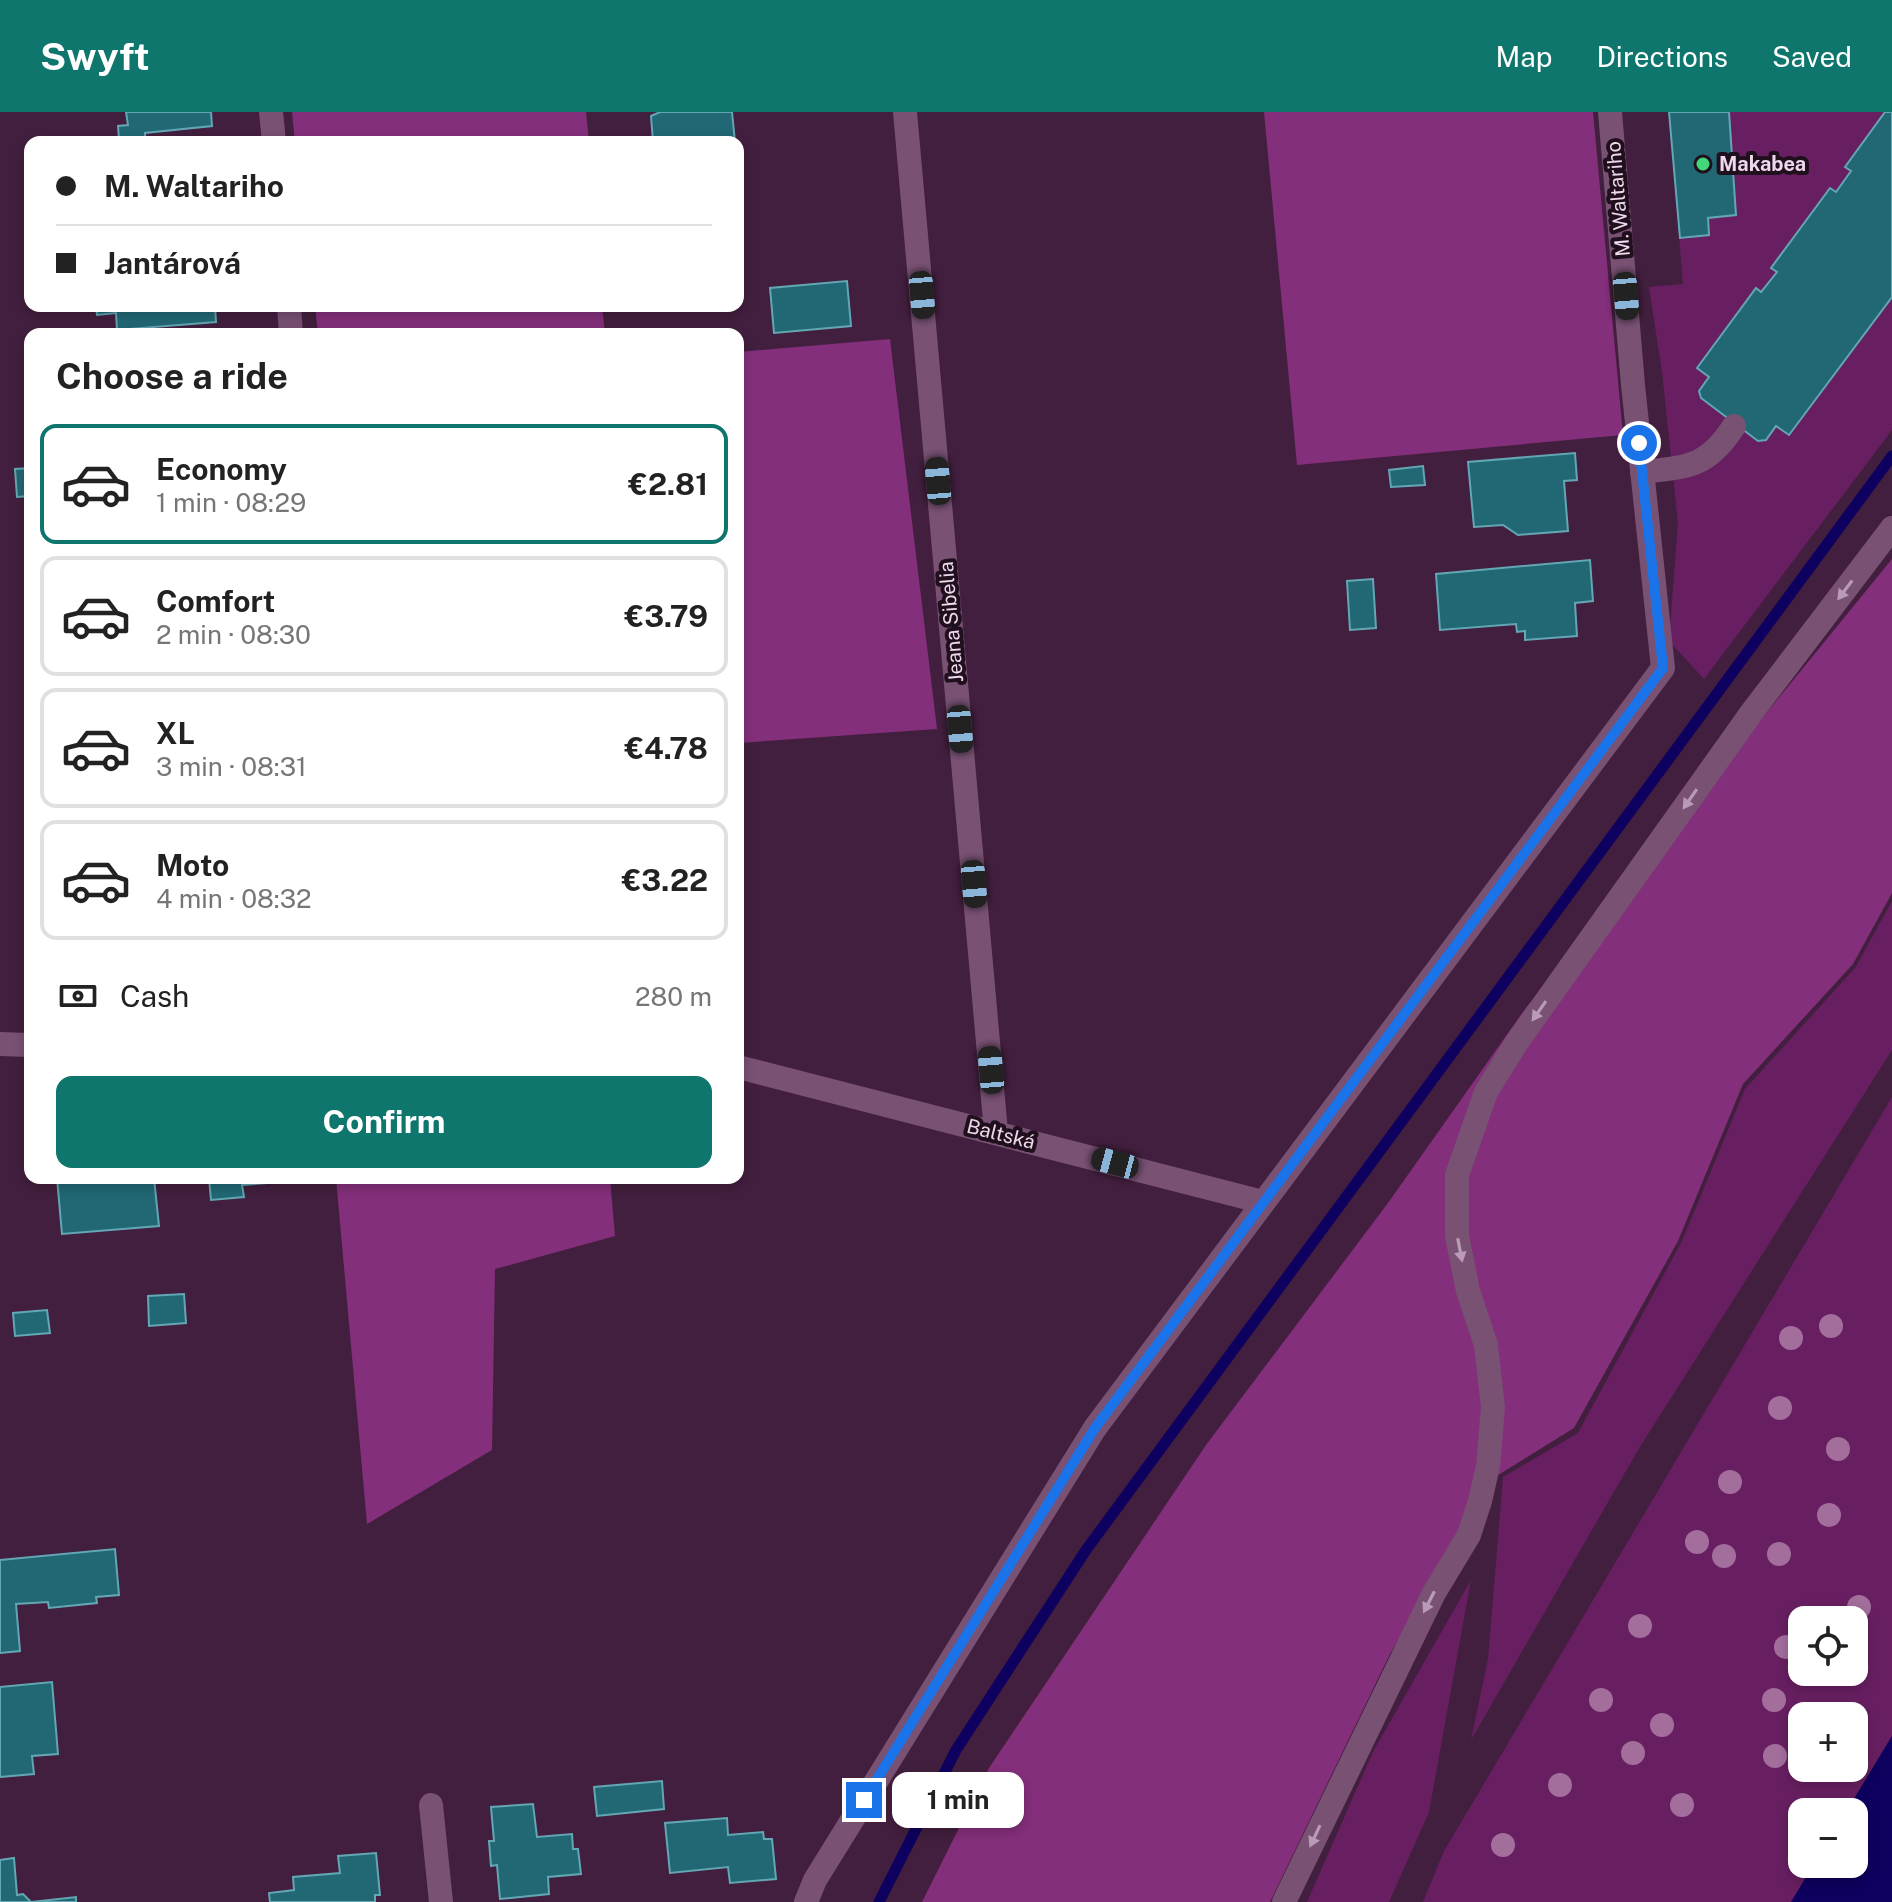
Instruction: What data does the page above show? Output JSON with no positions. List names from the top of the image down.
{
  "streets": {
    "street": ["M. Waltariho", "Jeana Sibelia", "Baltská"]
  },
  "crossings": [
    ["M. Waltariho", "Baltská"],
    ["Jeana Sibelia", "Baltská"]
  ],
  "places": ["Makabea"],
  "page": {
    "header": "Swyft",
    "nav": ["Map", "Directions", "Saved"],
    "banner": ["M. Waltariho", "Jantárová"],
    "heading": "Choose a ride",
    "list": [
      {
        "name": "Economy",
        "note": "1 min · 08:29",
        "value": "€2.81"
      },
      {
        "name": "Comfort",
        "note": "2 min · 08:30",
        "value": "€3.79"
      },
      {
        "name": "XL",
        "note": "3 min · 08:31",
        "value": "€4.78"
      },
      {
        "name": "Moto",
        "note": "4 min · 08:32",
        "value": "€3.22"
      }
    ],
    "pay": ["Cash", "280 m"],
    "buttons": "Confirm",
    "map_buttons": ["+", "−"],
    "bubble": "1 min"
  }
}
